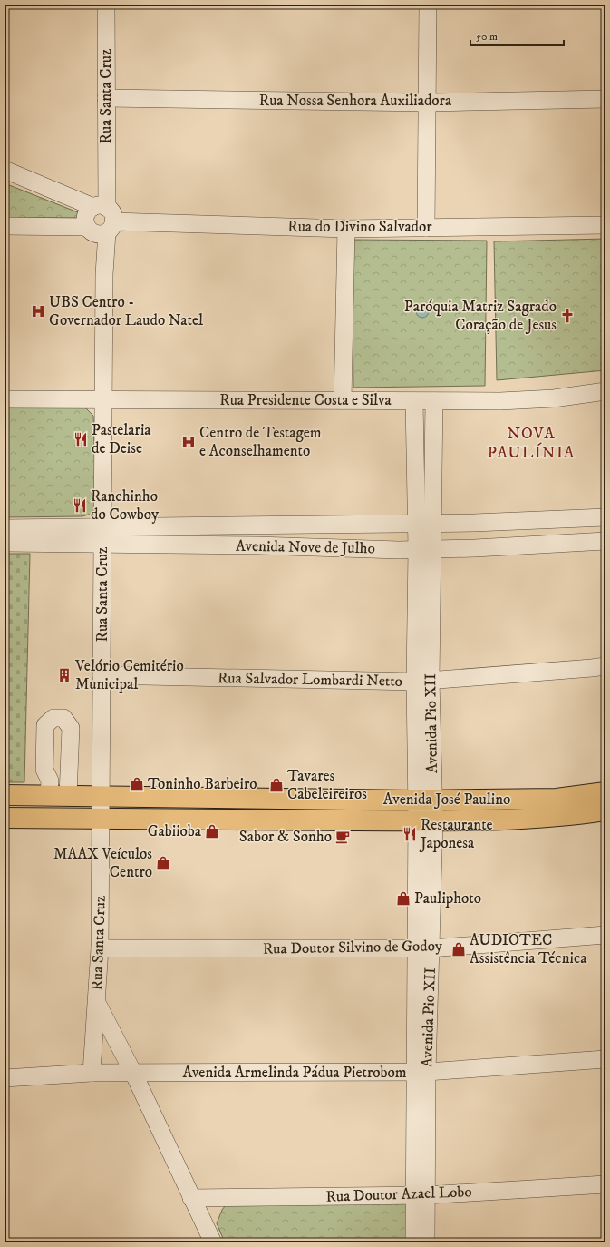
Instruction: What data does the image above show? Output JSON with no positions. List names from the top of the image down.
{
  "streets": {
    "main road": ["Avenida José Paulino"],
    "street": [
      "Rua Santa Cruz",
      "Rua Nossa Senhora Auxiliadora",
      "Rua do Divino Salvador",
      "Rua Presidente Costa e Silva",
      "Avenida Nove de Julho",
      "Rua Salvador Lombardi Netto",
      "Avenida Pio XII",
      "Rua Doutor Silvino de Godoy",
      "Avenida Armelinda Pádua Pietrobom",
      "Rua Doutor Azael Lobo"
    ]
  },
  "crossings": [
    ["Rua Santa Cruz", "Rua Nossa Senhora Auxiliadora"],
    ["Rua Santa Cruz", "Rua do Divino Salvador"],
    ["Rua Santa Cruz", "Rua Presidente Costa e Silva"],
    ["Rua Santa Cruz", "Avenida Nove de Julho"],
    ["Rua Santa Cruz", "Rua Salvador Lombardi Netto"],
    ["Rua Santa Cruz", "Avenida José Paulino"],
    ["Rua Santa Cruz", "Rua Doutor Silvino de Godoy"],
    ["Rua Santa Cruz", "Avenida Armelinda Pádua Pietrobom"],
    ["Rua Santa Cruz", "Rua Doutor Azael Lobo"],
    ["Rua Presidente Costa e Silva", "Avenida Pio XII"],
    ["Avenida Nove de Julho", "Avenida Pio XII"],
    ["Rua Salvador Lombardi Netto", "Avenida Pio XII"],
    ["Avenida Pio XII", "Avenida José Paulino"],
    ["Avenida Pio XII", "Rua Doutor Silvino de Godoy"],
    ["Avenida Pio XII", "Avenida Armelinda Pádua Pietrobom"],
    ["Avenida Pio XII", "Rua Doutor Azael Lobo"]
  ],
  "districts": ["NOVA PAULÍNIA"],
  "places": {
    "hospital": ["UBS Centro - Governador Laudo Natel", "Centro de Testagem e Aconselhamento"],
    "church": ["Paróquia Matriz Sagrado Coração de Jesus"],
    "restaurant": ["Pastelaria de Deise", "Ranchinho do Cowboy", "Restaurante Japonesa"],
    "building": ["Velório Cemitério Municipal"],
    "shop": [
      "Toninho Barbeiro",
      "Tavares Cabeleireiros",
      "Gabiioba",
      "MAAX Veículos Centro",
      "Pauliphoto",
      "AUDIOTEC Assistência Técnica"
    ],
    "cafe": ["Sabor & Sonho"]
  },
  "scale_bar": "50 m"
}
